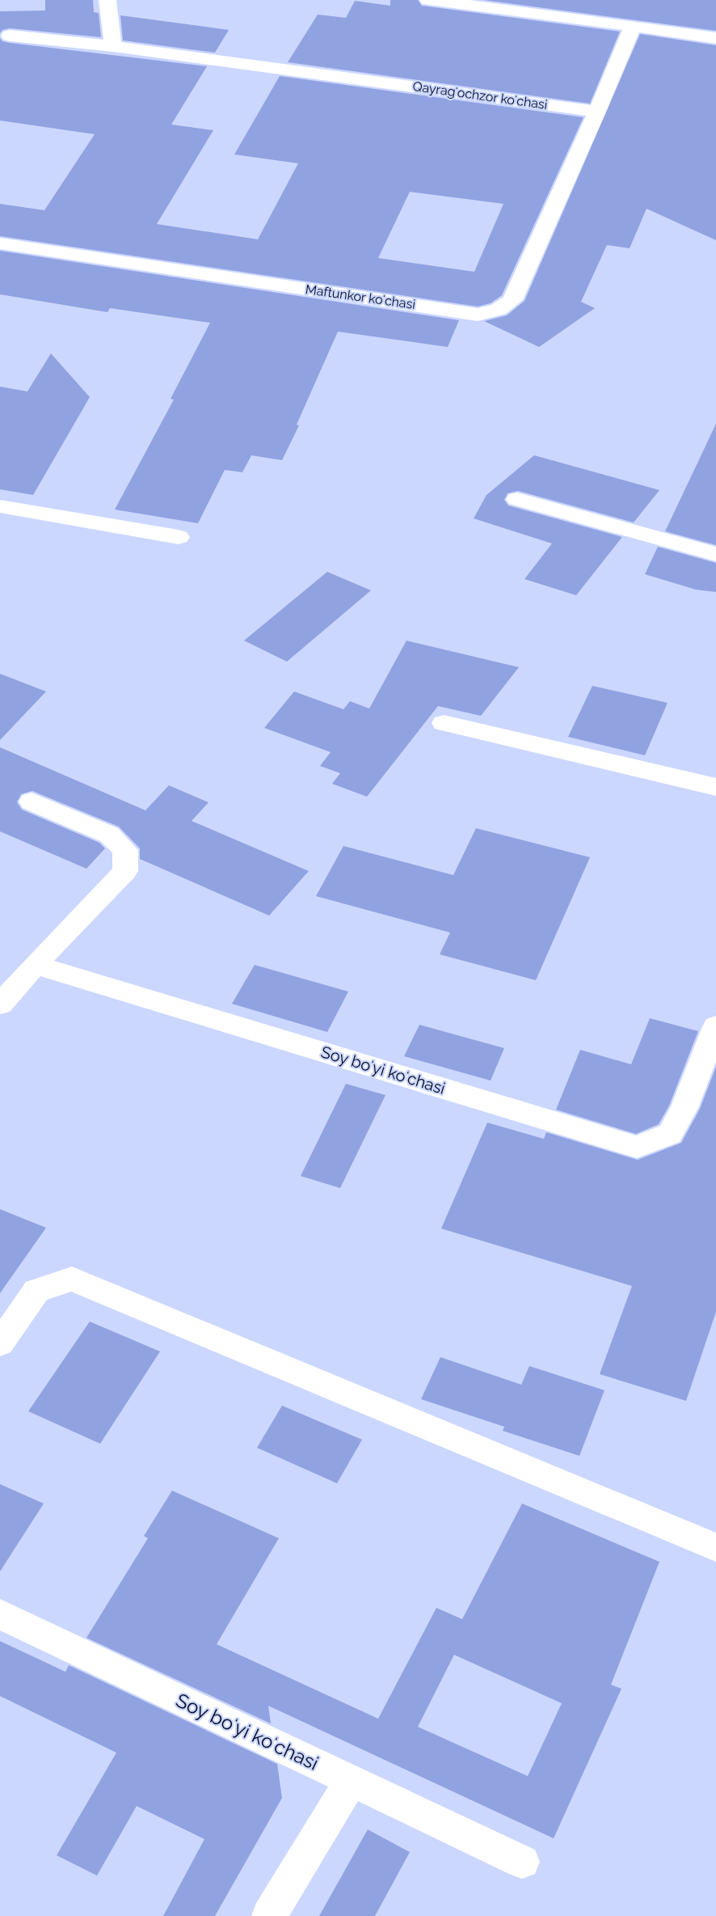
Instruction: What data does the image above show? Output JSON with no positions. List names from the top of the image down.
{
  "streets": {
    "street": ["Qayragʻochzor koʻchasi", "Maftunkor koʻchasi", "Soy boʻyi koʻchasi"]
  },
  "crossings": [
    ["Qayragʻochzor koʻchasi", "Maftunkor koʻchasi"]
  ]
}
